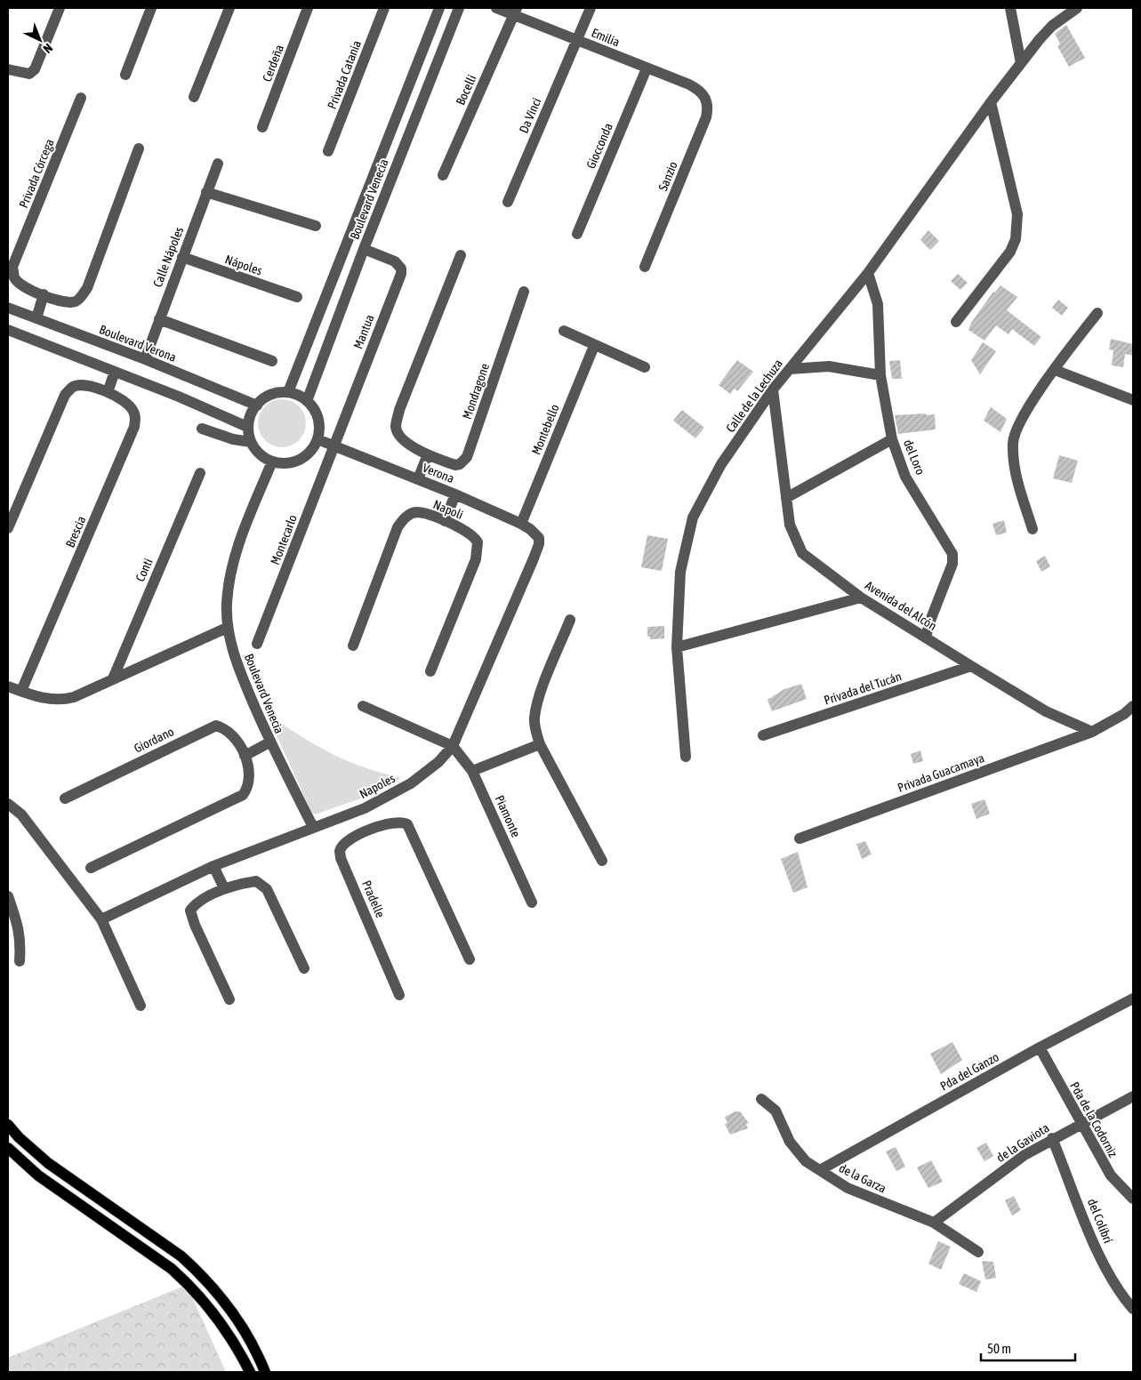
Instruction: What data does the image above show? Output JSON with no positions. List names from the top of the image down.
{
  "streets": {
    "street": [
      "Emilia",
      "Cerdeña",
      "Privada Catania",
      "Bocelli",
      "Da Vinci",
      "Giocconda",
      "Privada Córcega",
      "Sanzio",
      "Boulevard Venecia",
      "Calle Nápoles",
      "Nápoles",
      "Mantua",
      "Boulevard Verona",
      "Mondragone",
      "Calle de la Lechuza",
      "Montebello",
      "del Loro",
      "Verona",
      "Napoli",
      "Brescia",
      "Montecarlo",
      "Conti",
      "Avenida del Alcón",
      "Privada del Tucán",
      "Giordano",
      "Privada Guacamaya",
      "Napoles",
      "Piamonte",
      "Pradelle",
      "Pda del Ganzo",
      "Pda de la Codorniz",
      "de la Gaviota",
      "de la Garza",
      "del Colibrí"
    ]
  },
  "crossings": [
    ["Emilia", "Bocelli"],
    ["Emilia", "Da Vinci"],
    ["Emilia", "Giocconda"],
    ["Emilia", "Sanzio"],
    ["Boulevard Venecia", "Mantua"],
    ["Boulevard Venecia", "Boulevard Verona"],
    ["Boulevard Venecia", "Verona"],
    ["Boulevard Venecia", "Napoles"],
    ["Calle Nápoles", "Nápoles"],
    ["Calle Nápoles", "Boulevard Verona"],
    ["Mantua", "Verona"],
    ["Mantua", "Montecarlo"],
    ["Boulevard Verona", "Verona"],
    ["Calle de la Lechuza", "del Loro"],
    ["Calle de la Lechuza", "Avenida del Alcón"],
    ["Montebello", "Verona"],
    ["del Loro", "Avenida del Alcón"],
    ["Verona", "Montecarlo"],
    ["Verona", "Napoles"],
    ["Avenida del Alcón", "Privada del Tucán"],
    ["Avenida del Alcón", "Privada Guacamaya"],
    ["Napoles", "Piamonte"],
    ["Pda del Ganzo", "Pda de la Codorniz"],
    ["Pda del Ganzo", "de la Garza"],
    ["Pda de la Codorniz", "de la Gaviota"],
    ["de la Gaviota", "de la Garza"],
    ["de la Gaviota", "del Colibrí"]
  ],
  "scale_bar": "50 m",
  "north": "bottom right"
}
